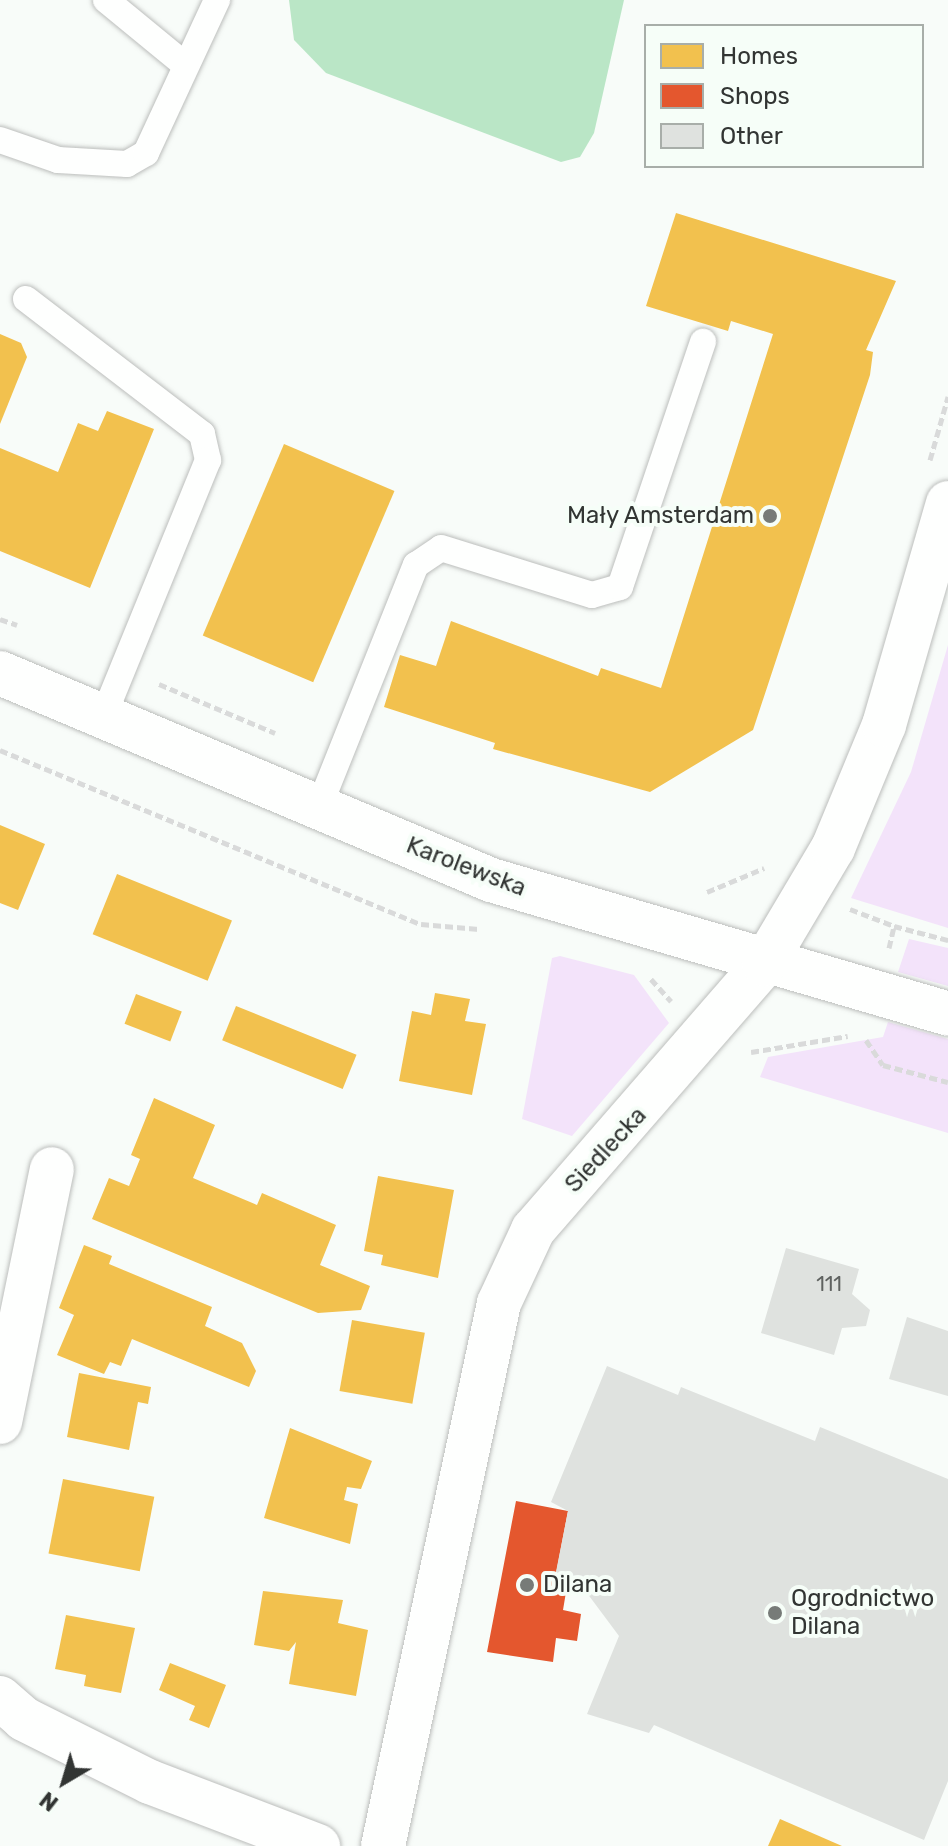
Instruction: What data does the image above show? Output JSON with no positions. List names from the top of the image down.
{
  "streets": {
    "street": ["Karolewska", "Siedlecka"]
  },
  "crossings": [
    ["Karolewska", "Siedlecka"]
  ],
  "places": ["Mały Amsterdam", "Dilana", "Ogrodnictwo Dilana"],
  "house_numbers": ["111"],
  "legend": ["Homes", "Shops", "Other"],
  "north": "bottom left"
}
